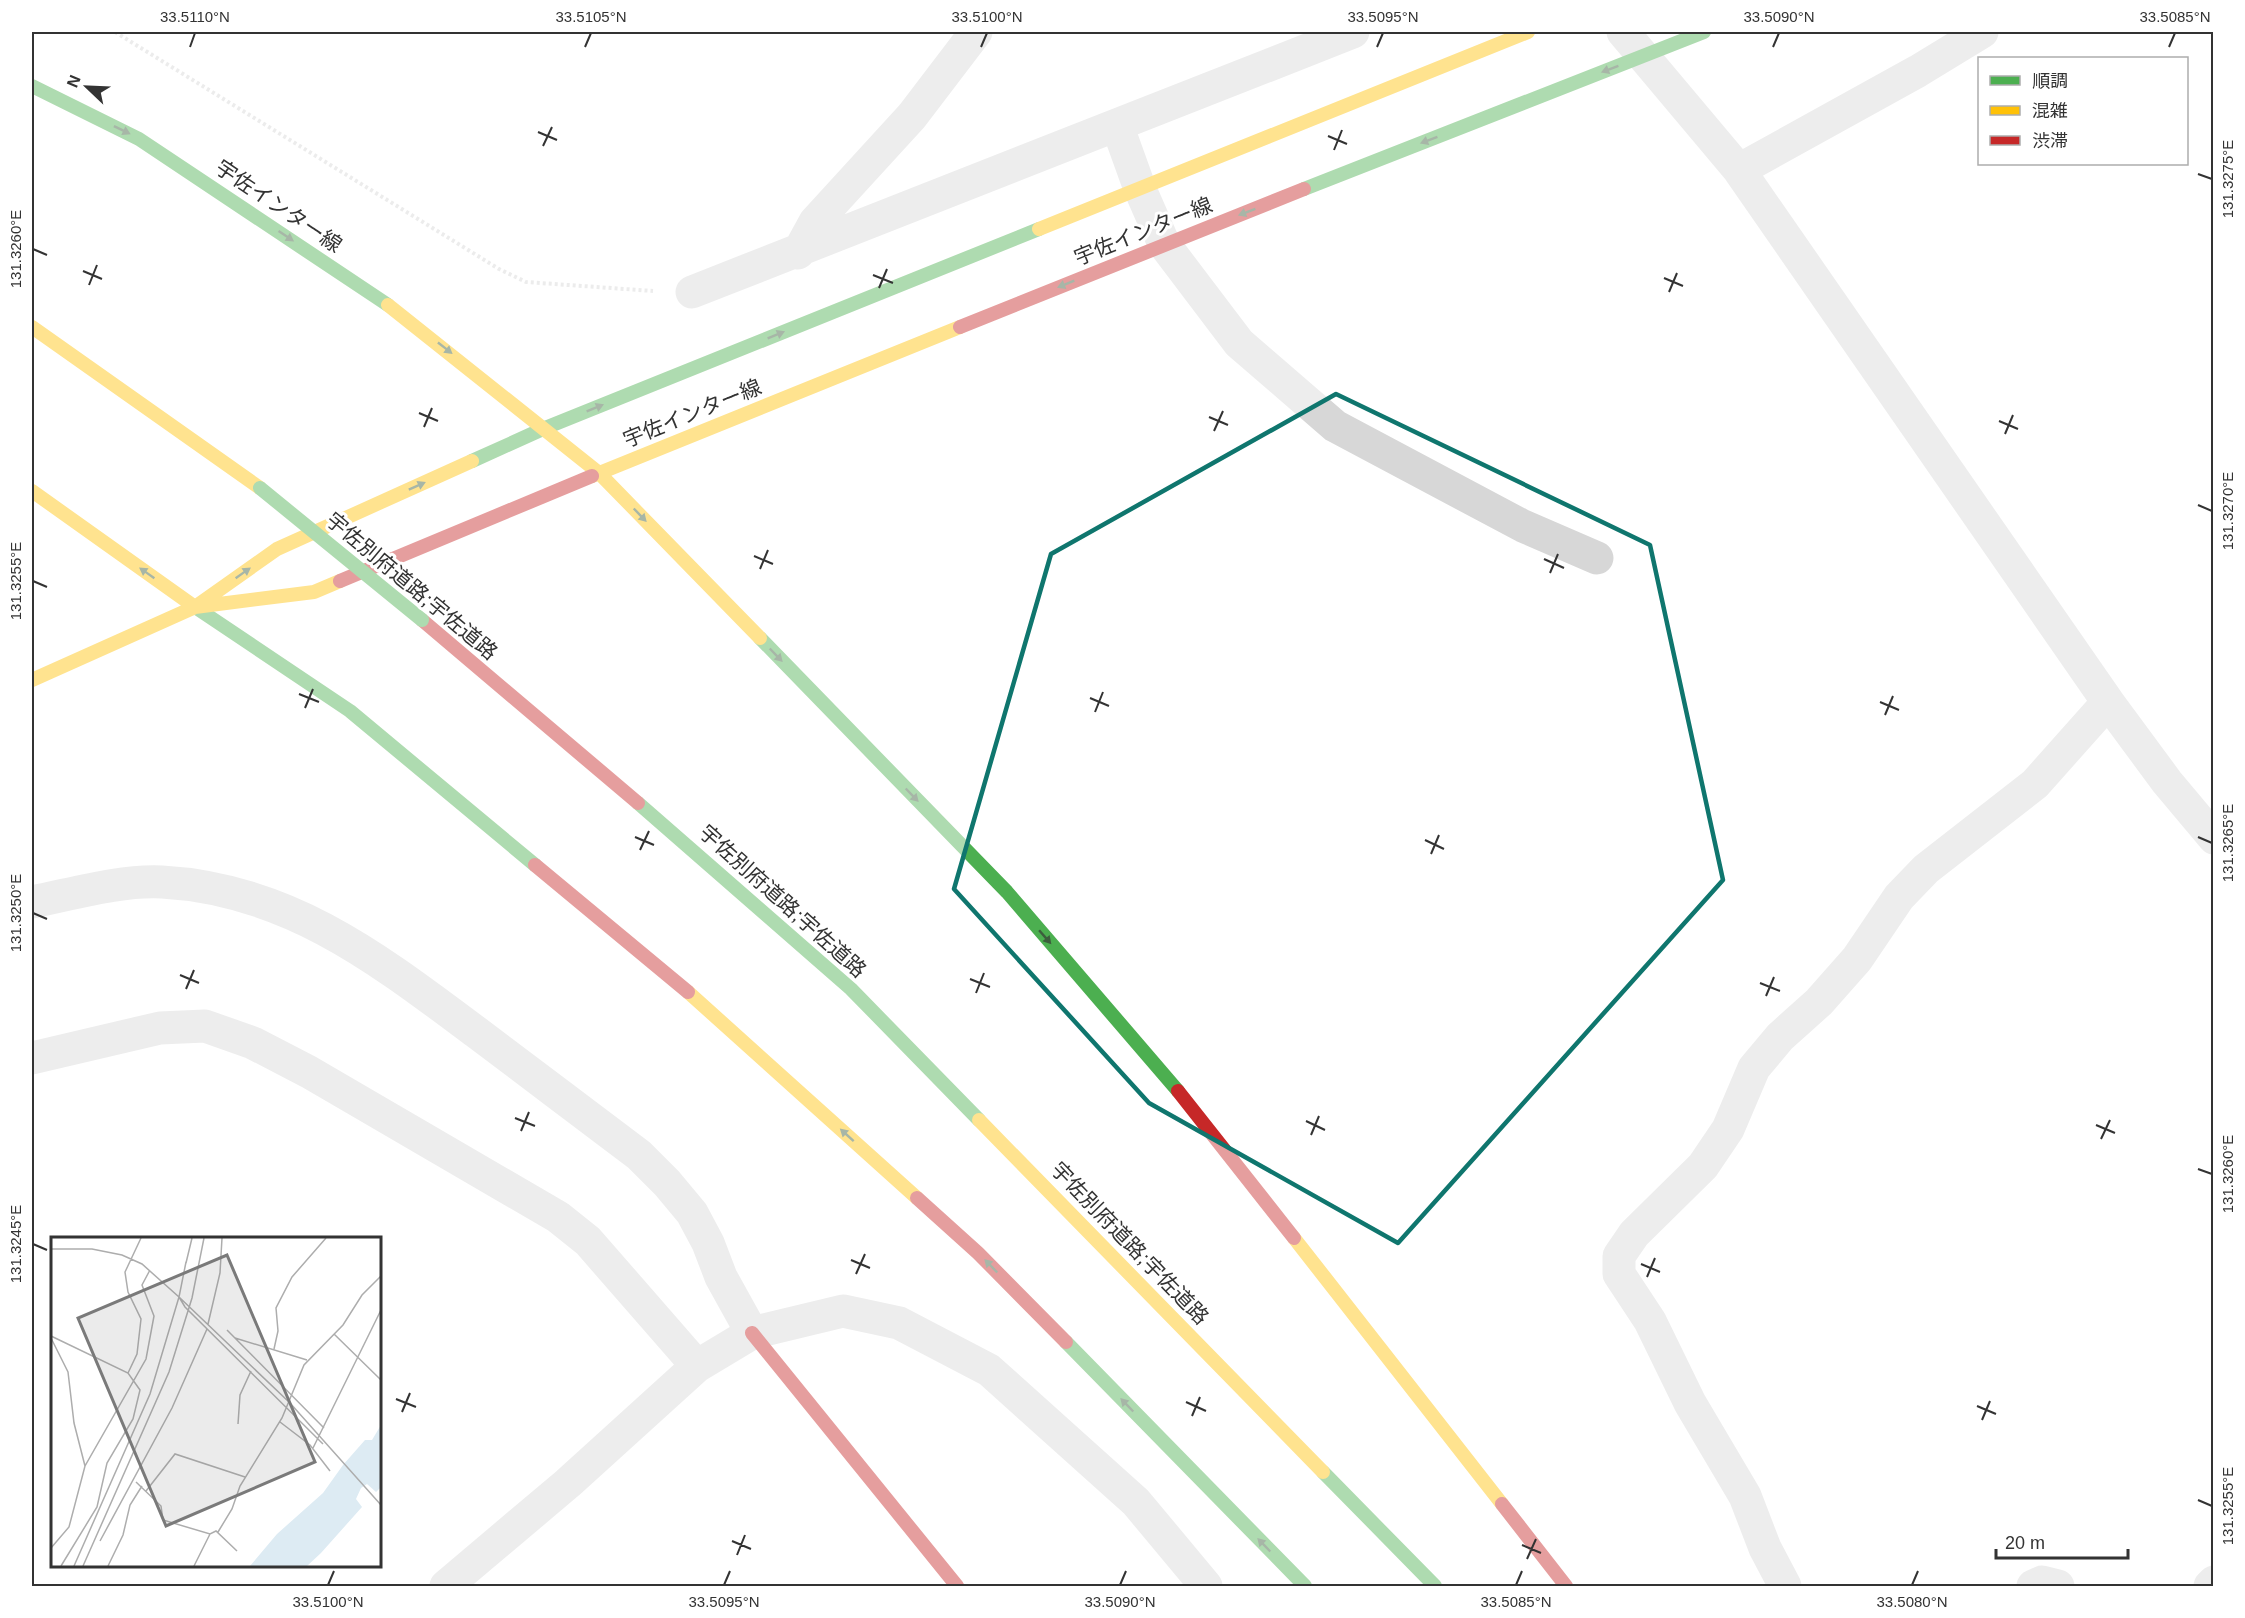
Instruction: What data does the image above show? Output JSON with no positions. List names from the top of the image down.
{
  "streets": {
    "main road": ["宇佐インター線", "宇佐別府道路;宇佐道路"]
  },
  "legend": ["順調", "混雑", "渋滞"],
  "scale_bar": "20 m",
  "north": "top left",
  "coordinates": [
    "33.5110°N",
    "33.5105°N",
    "33.5100°N",
    "33.5095°N",
    "33.5090°N",
    "33.5085°N",
    "131.3275°E",
    "131.3260°E",
    "131.3270°E",
    "131.3255°E",
    "131.3265°E",
    "131.3250°E",
    "131.3245°E",
    "33.5080°N"
  ]
}
